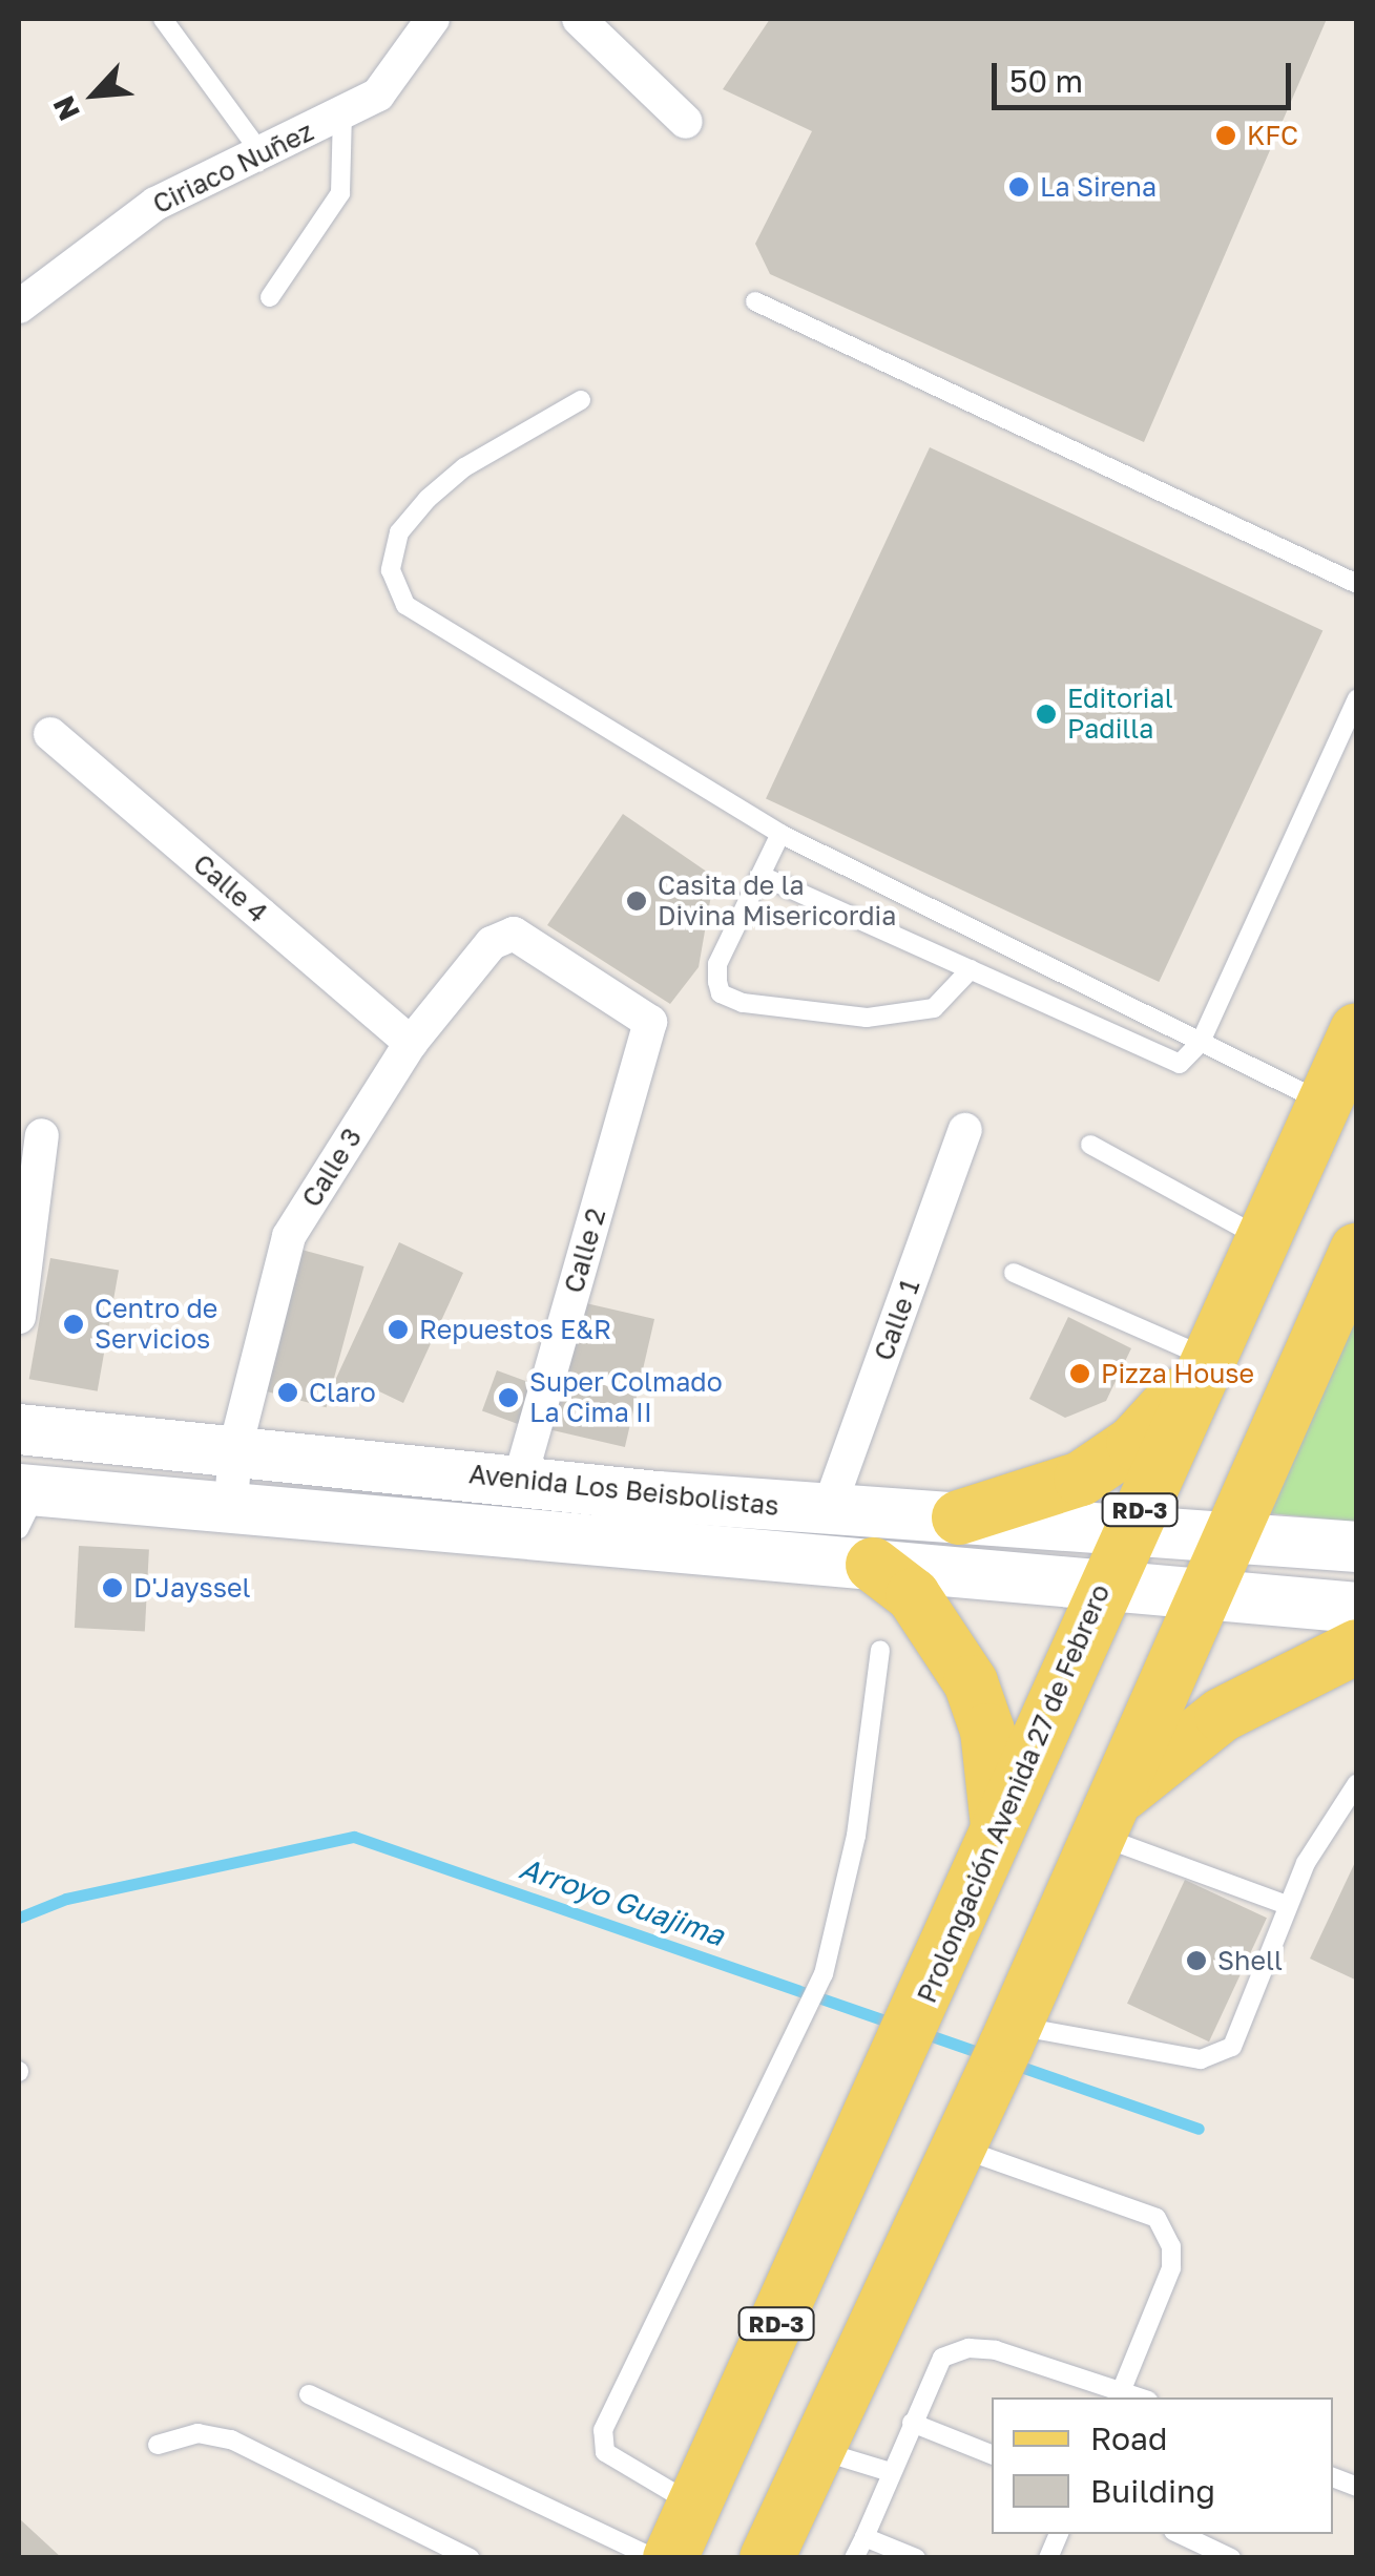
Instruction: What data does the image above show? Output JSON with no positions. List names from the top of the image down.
{
  "streets": {
    "main road": ["Avenida Los Beisbolistas", "RD-3", "Prolongación Avenida 27 de Febrero"],
    "street": [
      "Ciriaco Nuñez",
      "Calle 4",
      "Calle 3",
      "Calle 2",
      "Calle 1"
    ]
  },
  "crossings": [
    ["Calle 4", "Calle 3"],
    ["Calle 3", "Calle 2"],
    ["Calle 3", "Avenida Los Beisbolistas"],
    ["Calle 2", "Avenida Los Beisbolistas"],
    ["Calle 1", "Avenida Los Beisbolistas"],
    ["Avenida Los Beisbolistas", "Prolongación Avenida 27 de Febrero"]
  ],
  "water": ["Arroyo Guajima"],
  "places": [
    "KFC",
    "La Sirena",
    "Editorial Padilla",
    "Casita de la Divina Misericordia",
    "Centro de Servicios",
    "Repuestos E&R",
    "Pizza House",
    "Claro",
    "Super Colmado La Cima II",
    "D'Jayssel",
    "Shell"
  ],
  "legend": ["Road", "Building"],
  "scale_bar": "50 m",
  "north": "bottom left"
}
